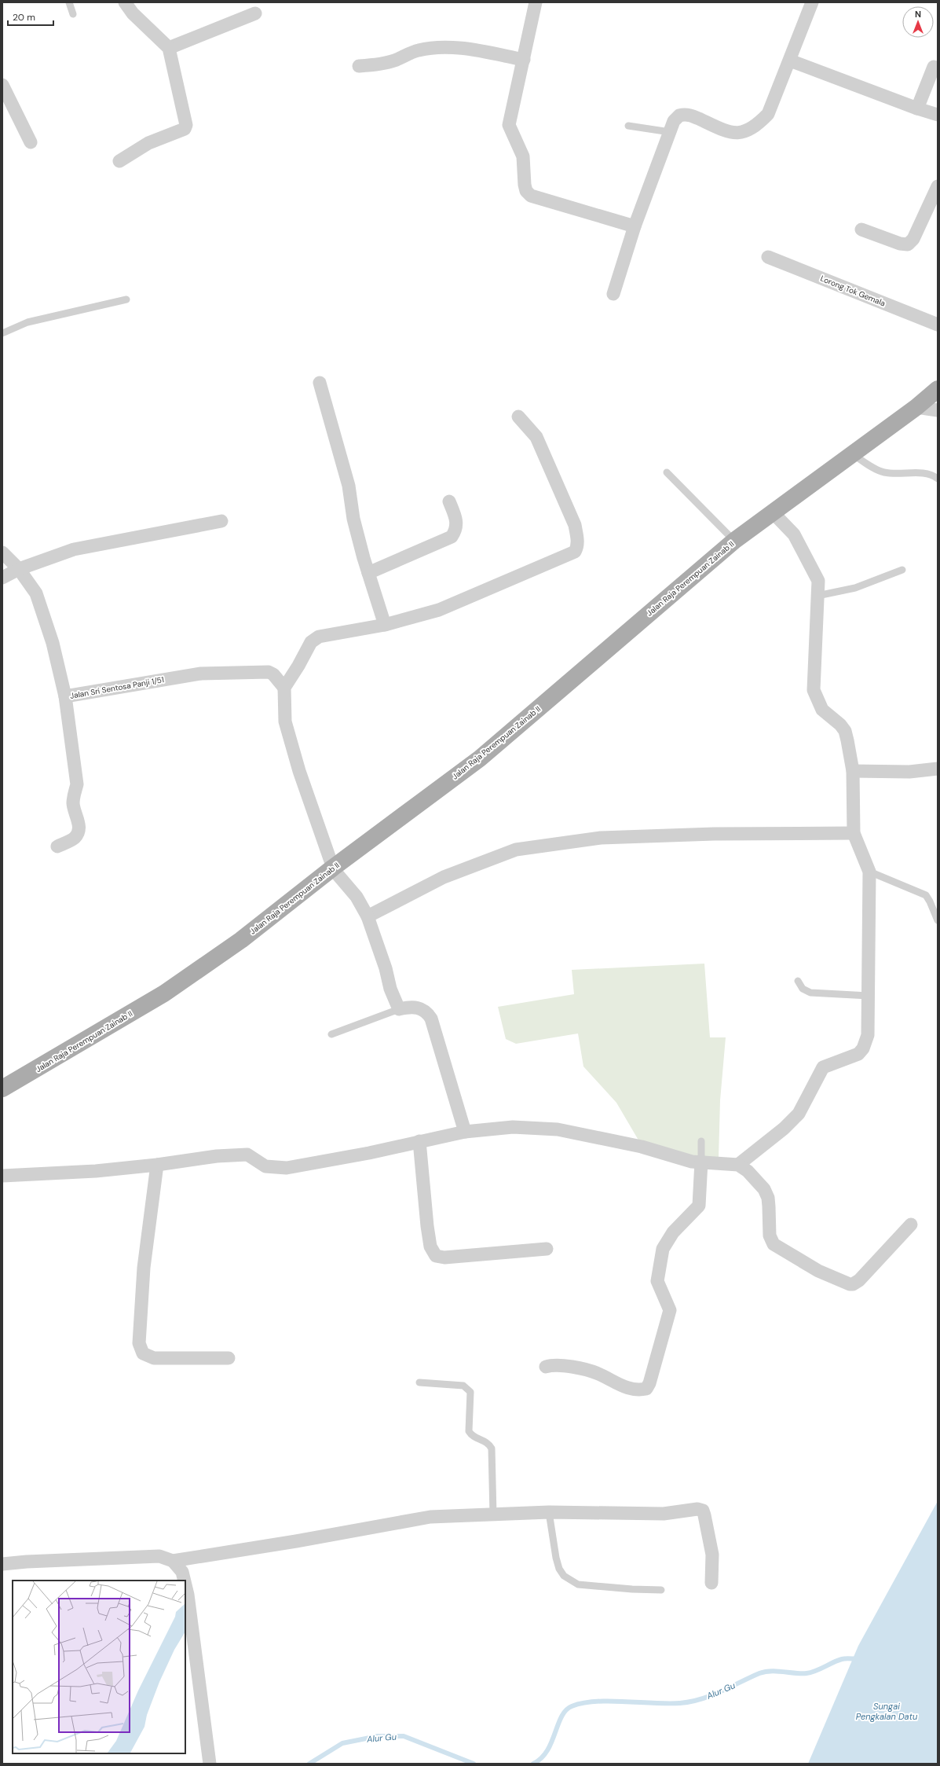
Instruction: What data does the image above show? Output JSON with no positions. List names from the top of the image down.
{
  "streets": {
    "main road": ["Jalan Raja Perempuan Zainab II"],
    "street": ["Lorong Tok Gemala", "Jalan Sri Sentosa Panji 1/51"]
  },
  "water": ["Alur Gu", "Sungai Pengkalan Datu"],
  "scale_bar": "20 m",
  "north": "top"
}
